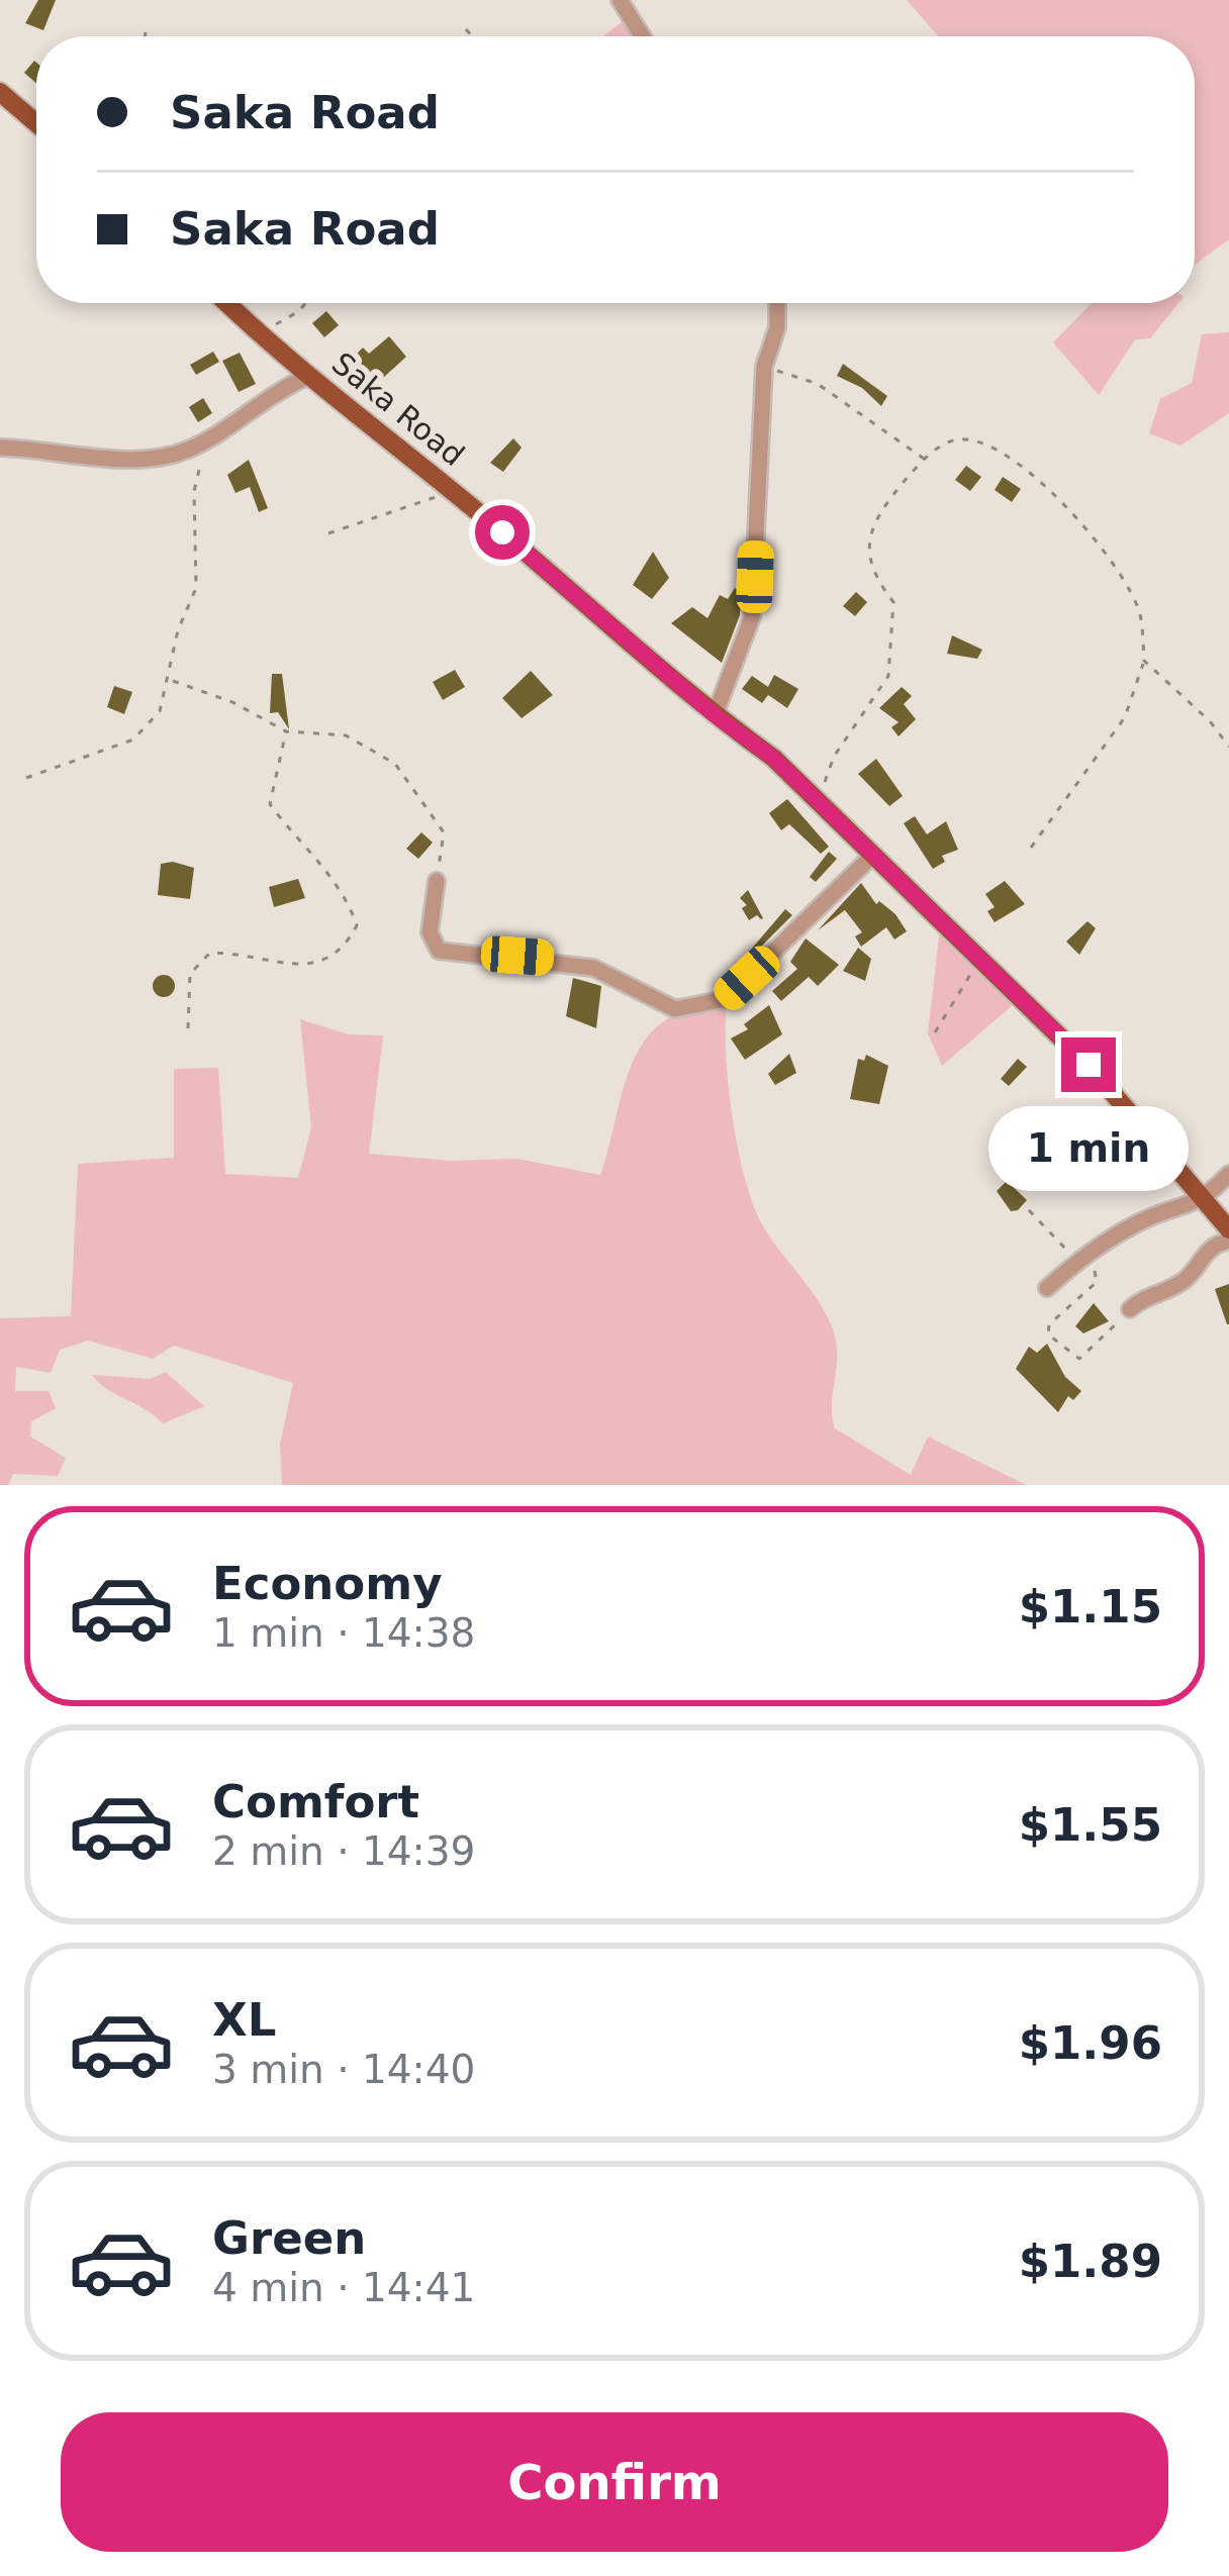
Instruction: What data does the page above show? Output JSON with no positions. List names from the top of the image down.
{
  "streets": {
    "main road": ["Saka Road"]
  },
  "page": {
    "banner": ["Saka Road", "Saka Road"],
    "bubble": "1 min",
    "list": [
      {
        "name": "Economy",
        "note": "1 min · 14:38",
        "value": "$1.15"
      },
      {
        "name": "Comfort",
        "note": "2 min · 14:39",
        "value": "$1.55"
      },
      {
        "name": "XL",
        "note": "3 min · 14:40",
        "value": "$1.96"
      },
      {
        "name": "Green",
        "note": "4 min · 14:41",
        "value": "$1.89"
      }
    ],
    "buttons": "Confirm"
  }
}
